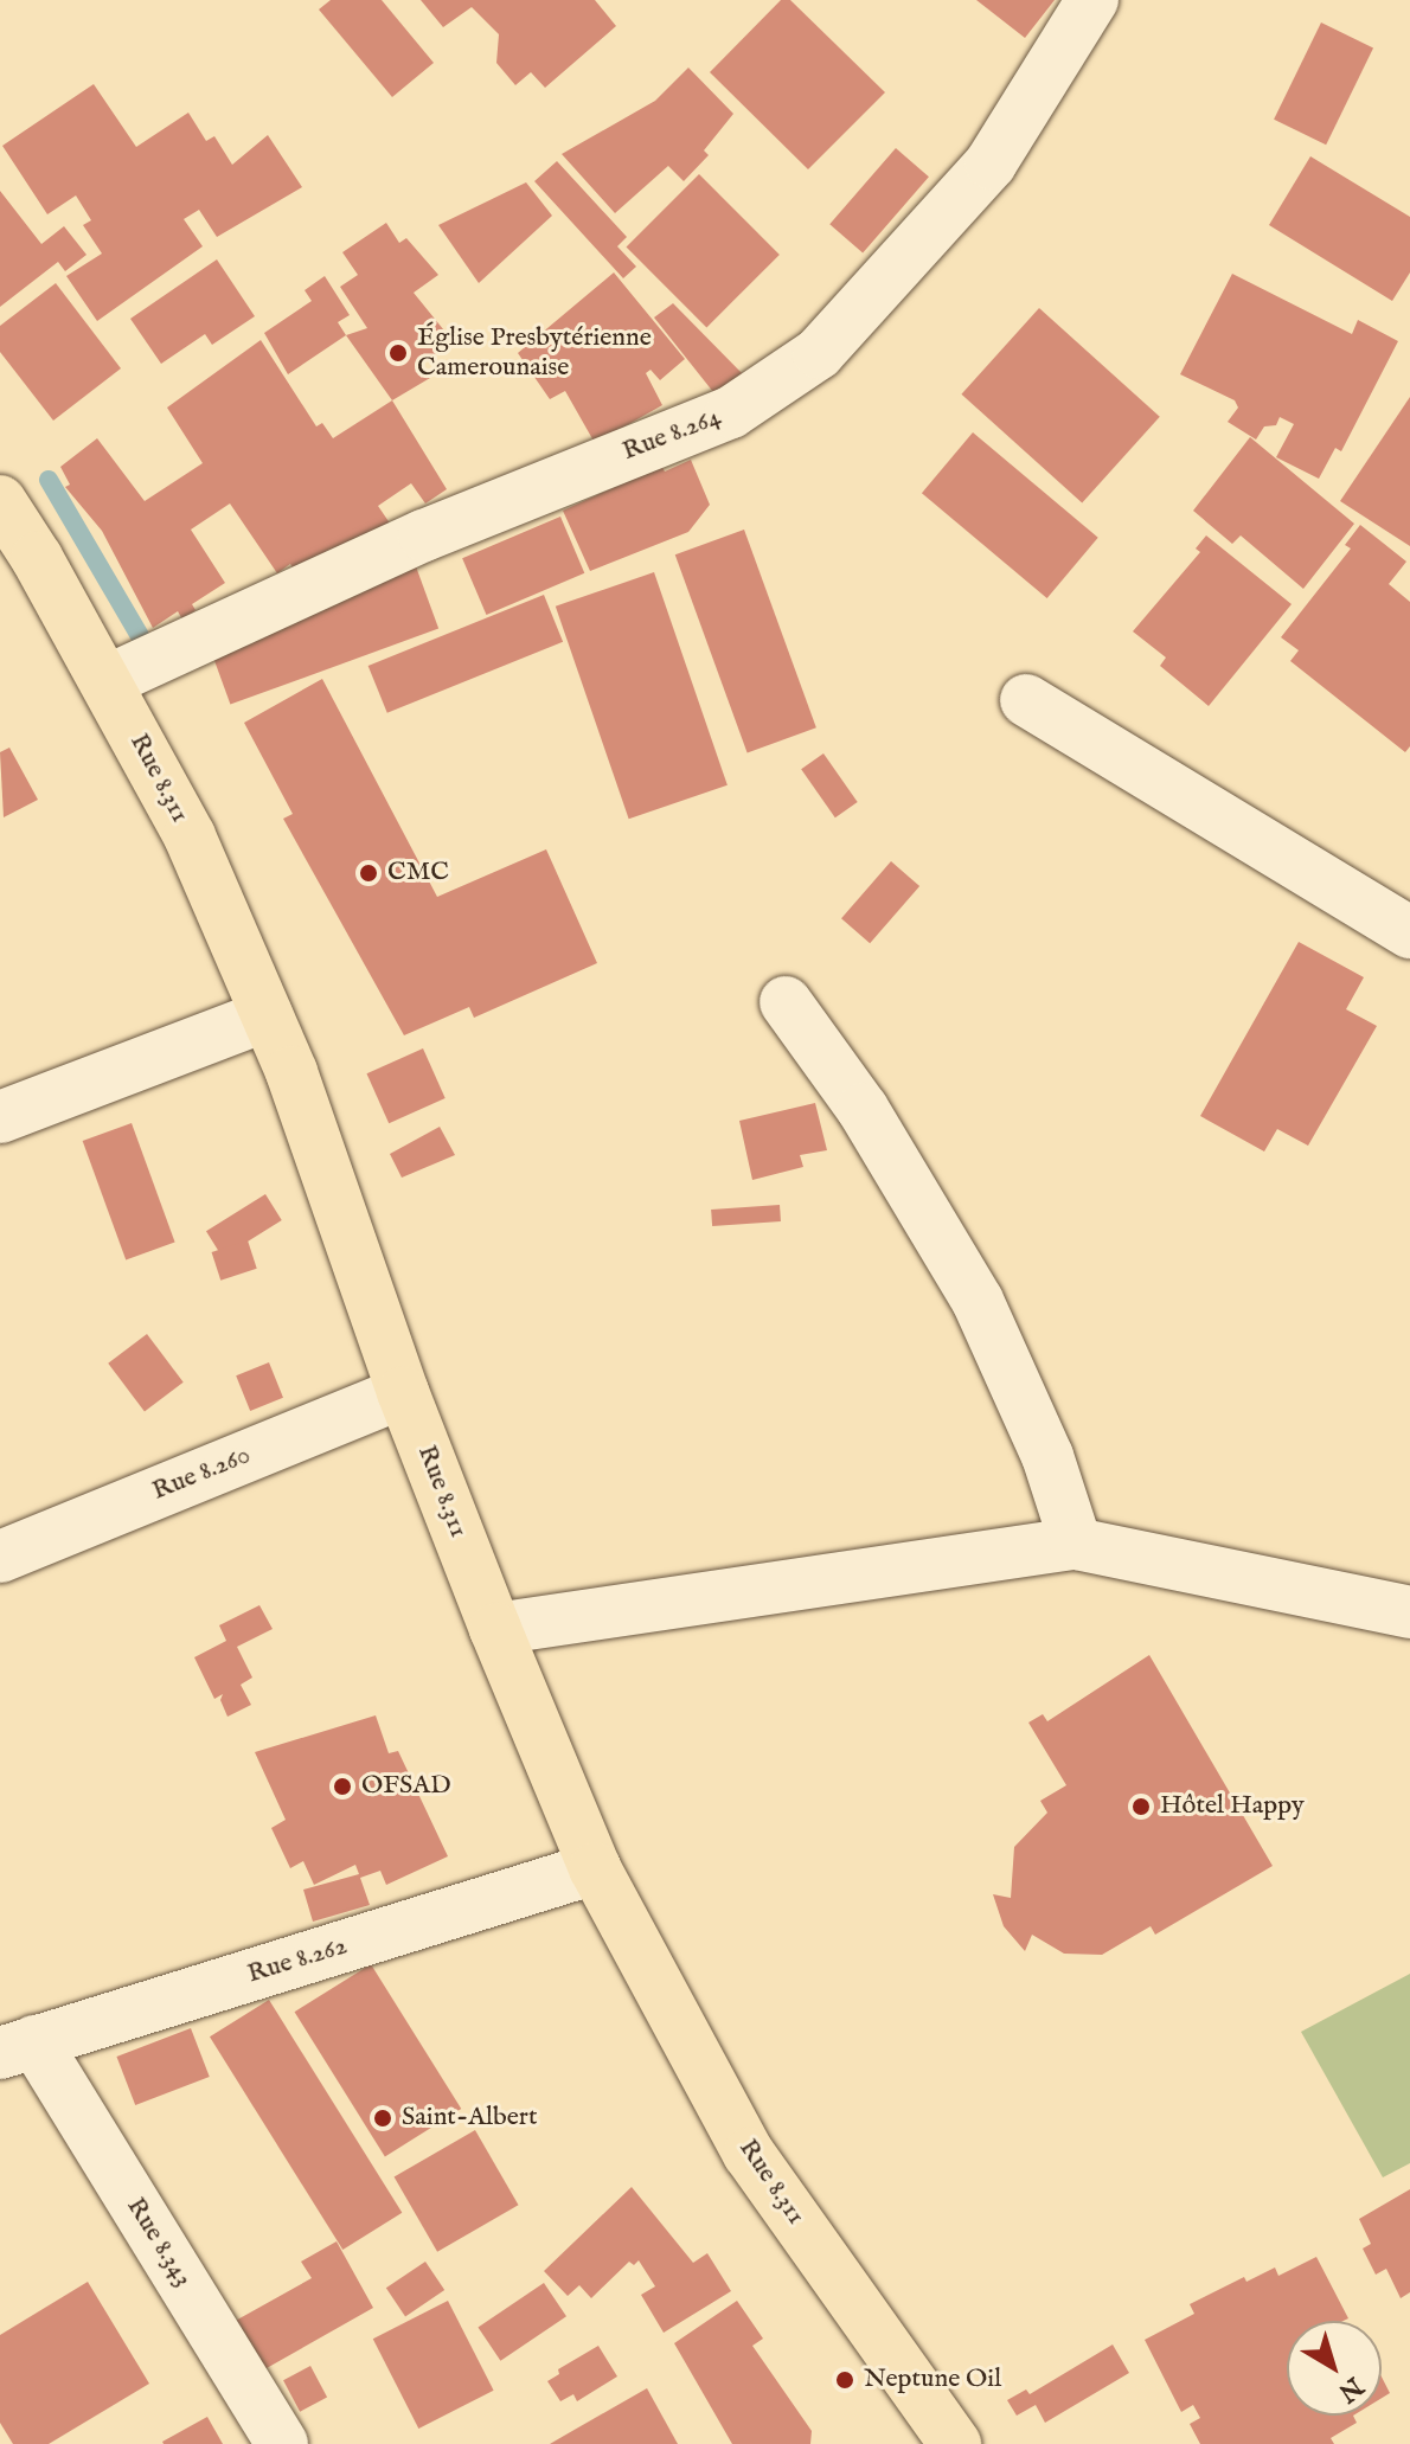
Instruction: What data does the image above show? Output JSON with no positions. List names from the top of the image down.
{
  "streets": {
    "main road": ["Rue 8.311"],
    "street": [
      "Rue 8.264",
      "Rue 8.260",
      "Rue 8.262",
      "Rue 8.343"
    ]
  },
  "crossings": [
    ["Rue 8.264", "Rue 8.311"],
    ["Rue 8.311", "Rue 8.260"],
    ["Rue 8.311", "Rue 8.262"],
    ["Rue 8.262", "Rue 8.343"]
  ],
  "places": [
    "Église Presbytérienne Camerounaise",
    "CMC",
    "OFSAD",
    "Hôtel Happy",
    "Saint-Albert",
    "Neptune Oil"
  ],
  "north": "bottom right"
}
